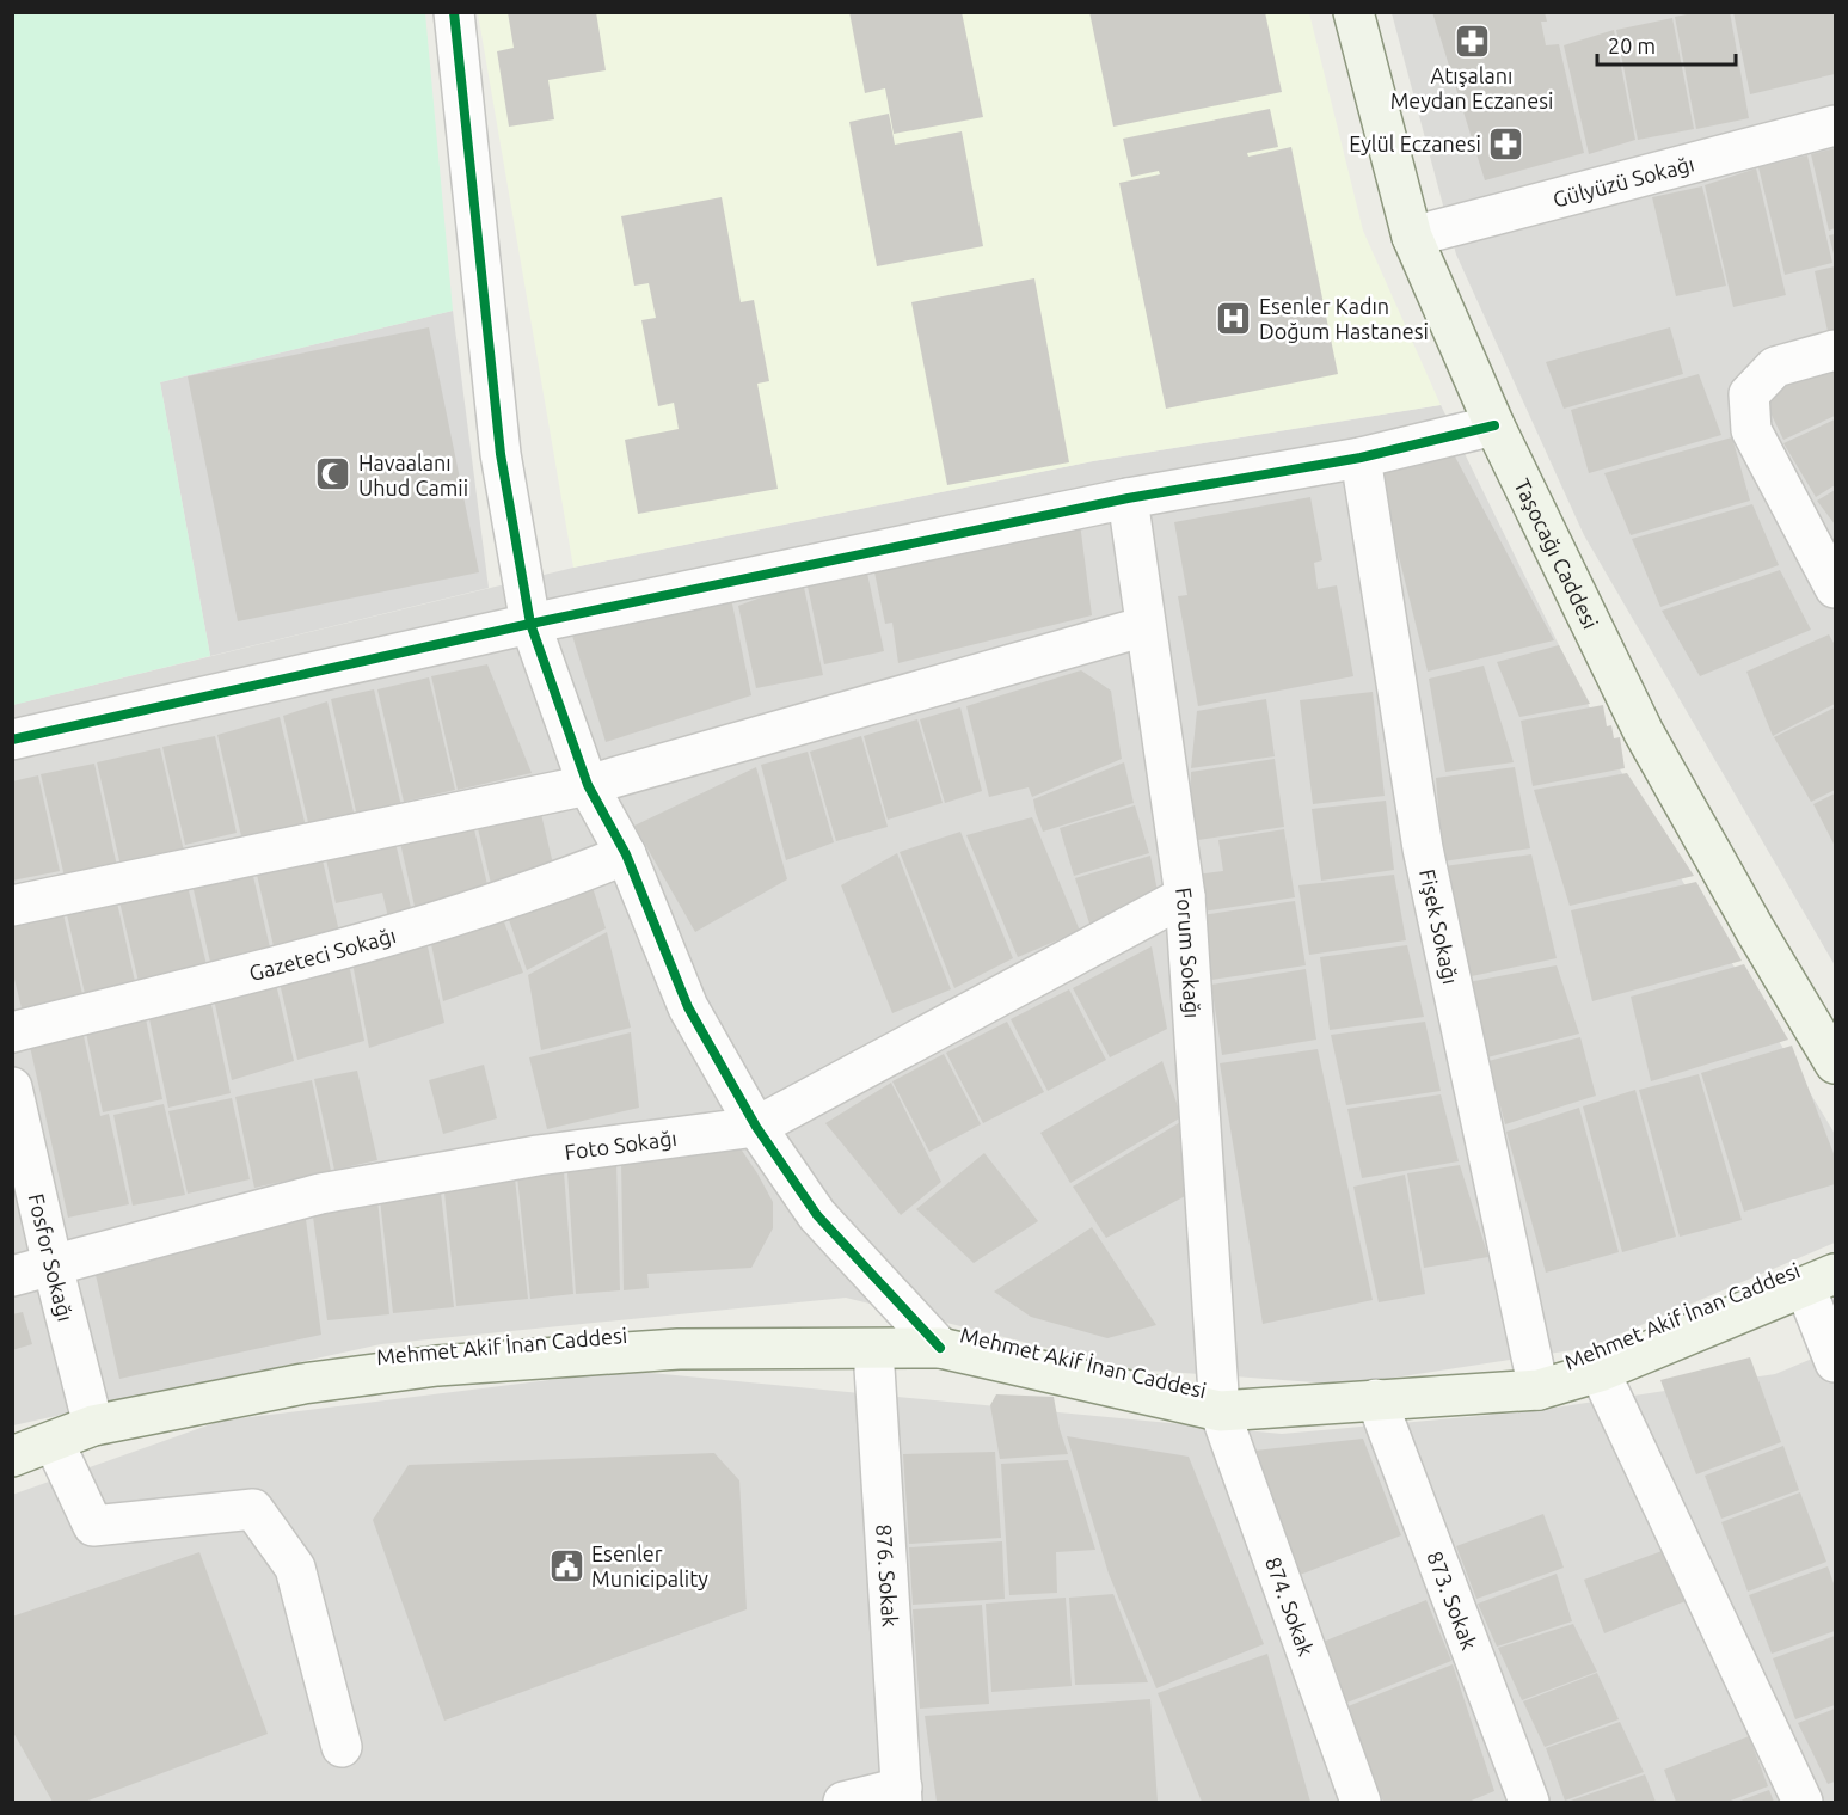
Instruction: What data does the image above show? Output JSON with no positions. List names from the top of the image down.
{
  "streets": {
    "main road": ["Taşocağı Caddesi", "Mehmet Akif İnan Caddesi"],
    "street": [
      "Gülyüzü Sokağı",
      "Fişek Sokağı",
      "Gazeteci Sokağı",
      "Forum Sokağı",
      "Foto Sokağı",
      "Fosfor Sokağı",
      "876. Sokak",
      "873. Sokak",
      "874. Sokak"
    ]
  },
  "crossings": [
    ["Gülyüzü Sokağı", "Taşocağı Caddesi"],
    ["Fişek Sokağı", "Mehmet Akif İnan Caddesi"],
    ["Forum Sokağı", "Foto Sokağı"],
    ["Forum Sokağı", "Mehmet Akif İnan Caddesi"],
    ["Forum Sokağı", "874. Sokak"],
    ["Foto Sokağı", "Fosfor Sokağı"],
    ["Fosfor Sokağı", "Mehmet Akif İnan Caddesi"],
    ["Mehmet Akif İnan Caddesi", "876. Sokak"],
    ["Mehmet Akif İnan Caddesi", "873. Sokak"],
    ["Mehmet Akif İnan Caddesi", "874. Sokak"]
  ],
  "places": {
    "pharmacy": ["Atışalanı Meydan Eczanesi", "Eylül Eczanesi"],
    "hospital": ["Esenler Kadın Doğum Hastanesi"],
    "mosque": ["Havaalanı Uhud Camii"],
    "public building": ["Esenler Municipality"]
  },
  "scale_bar": "20 m"
}
